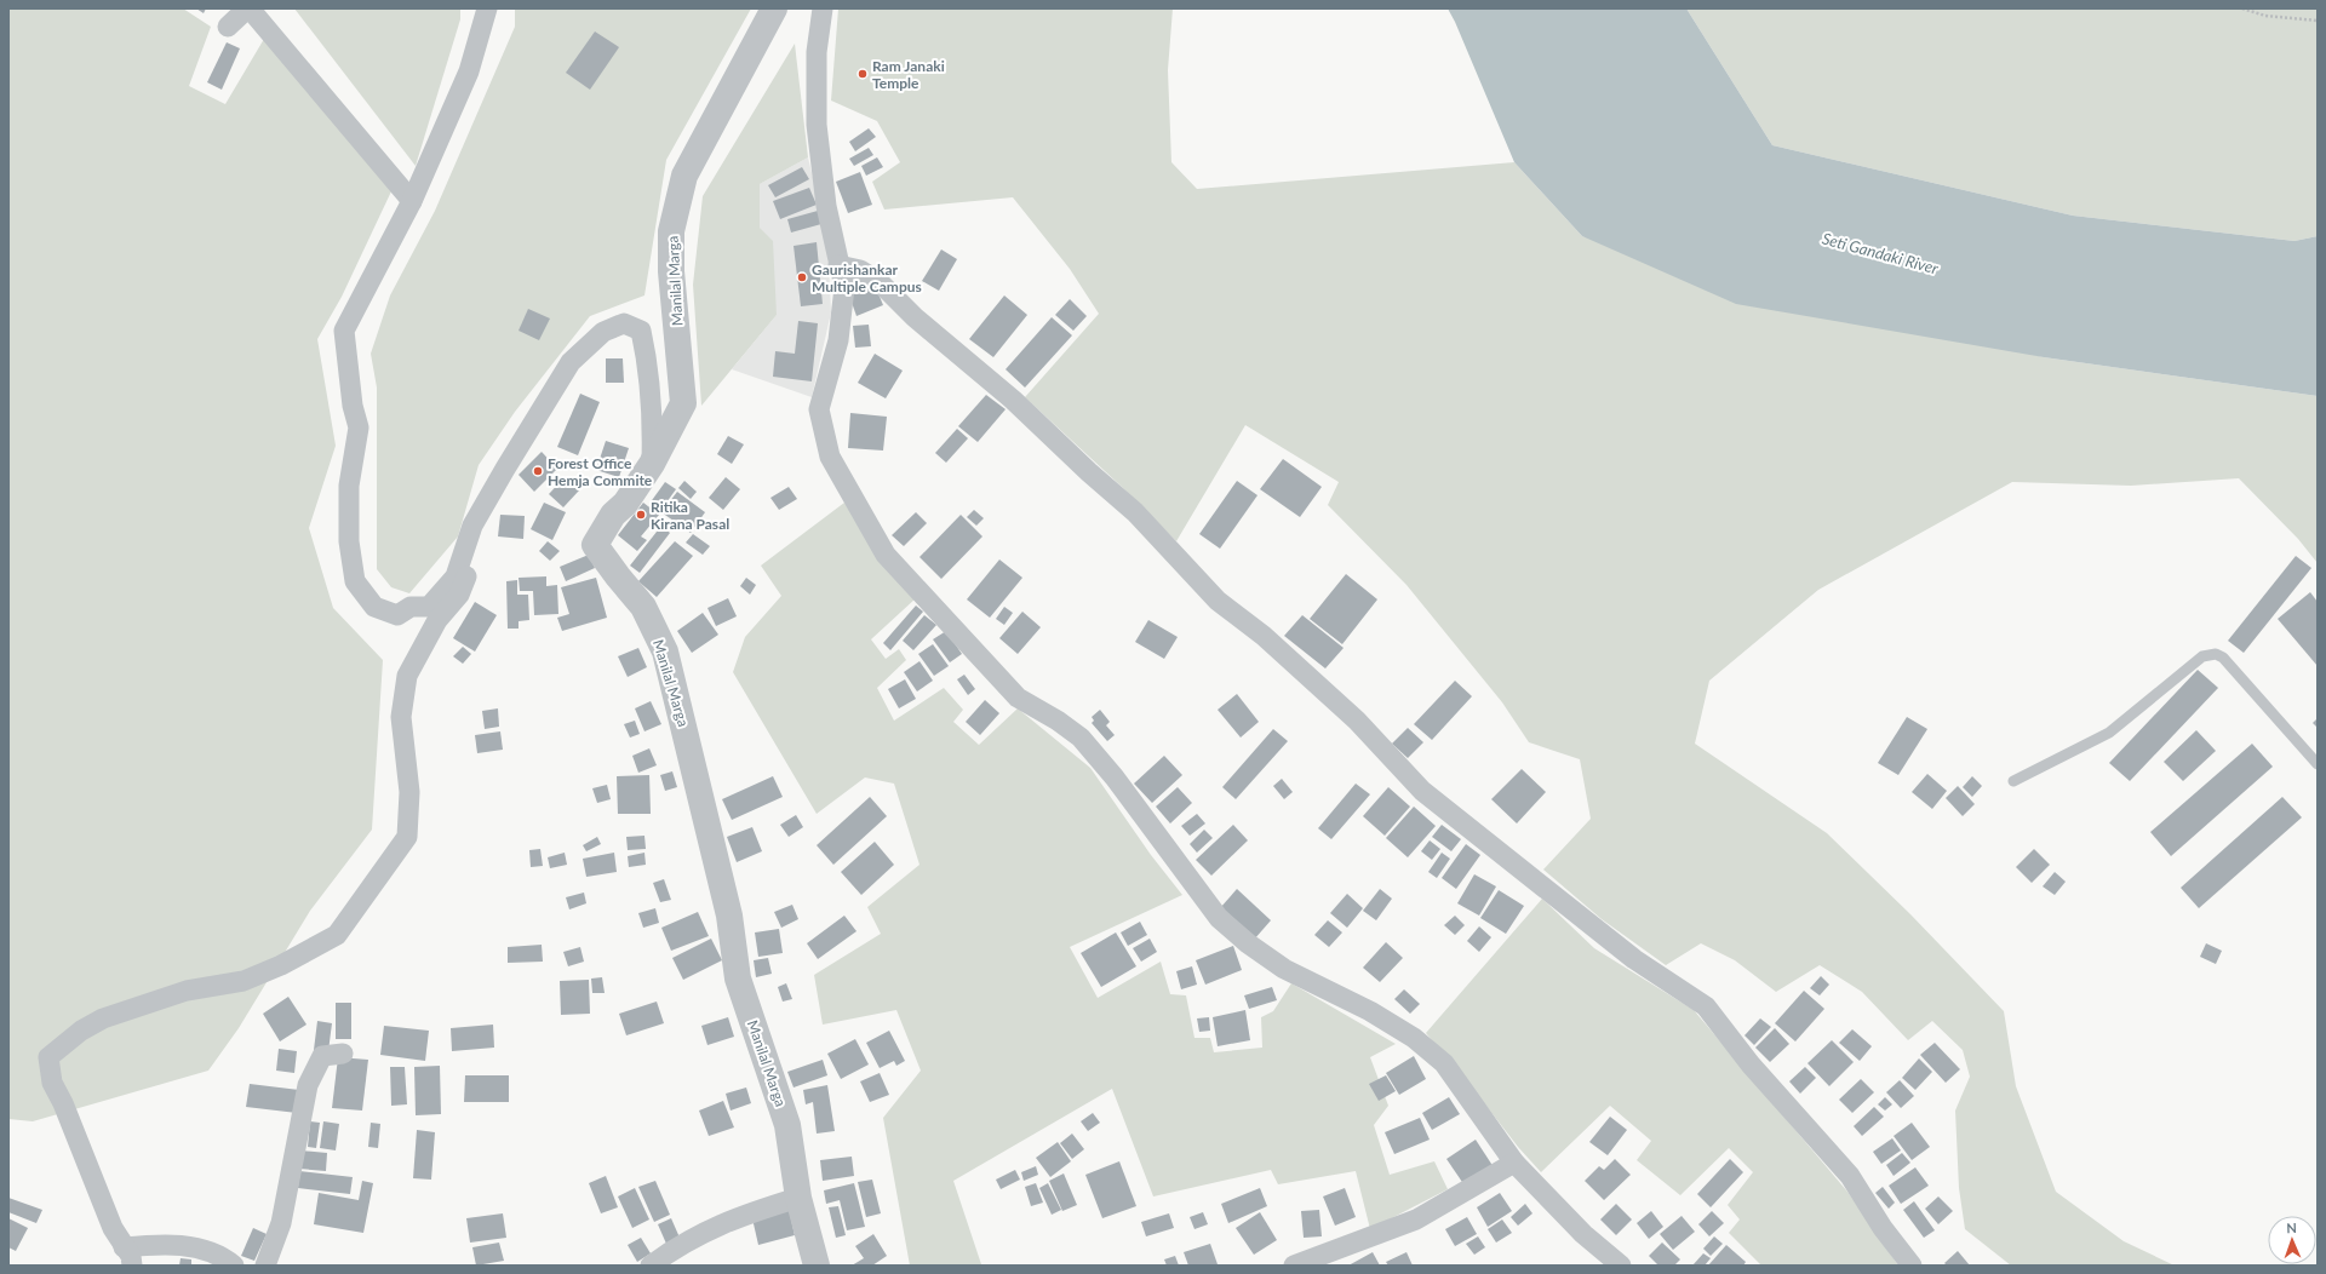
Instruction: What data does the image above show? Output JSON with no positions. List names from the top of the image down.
{
  "streets": {
    "street": ["Manilal Marga"]
  },
  "water": ["Seti Gandaki River"],
  "places": [
    "Ram Janaki Temple",
    "Gaurishankar Multiple Campus",
    "Forest Office Hemja Commite",
    "Ritika Kirana Pasal"
  ],
  "north": "top"
}
